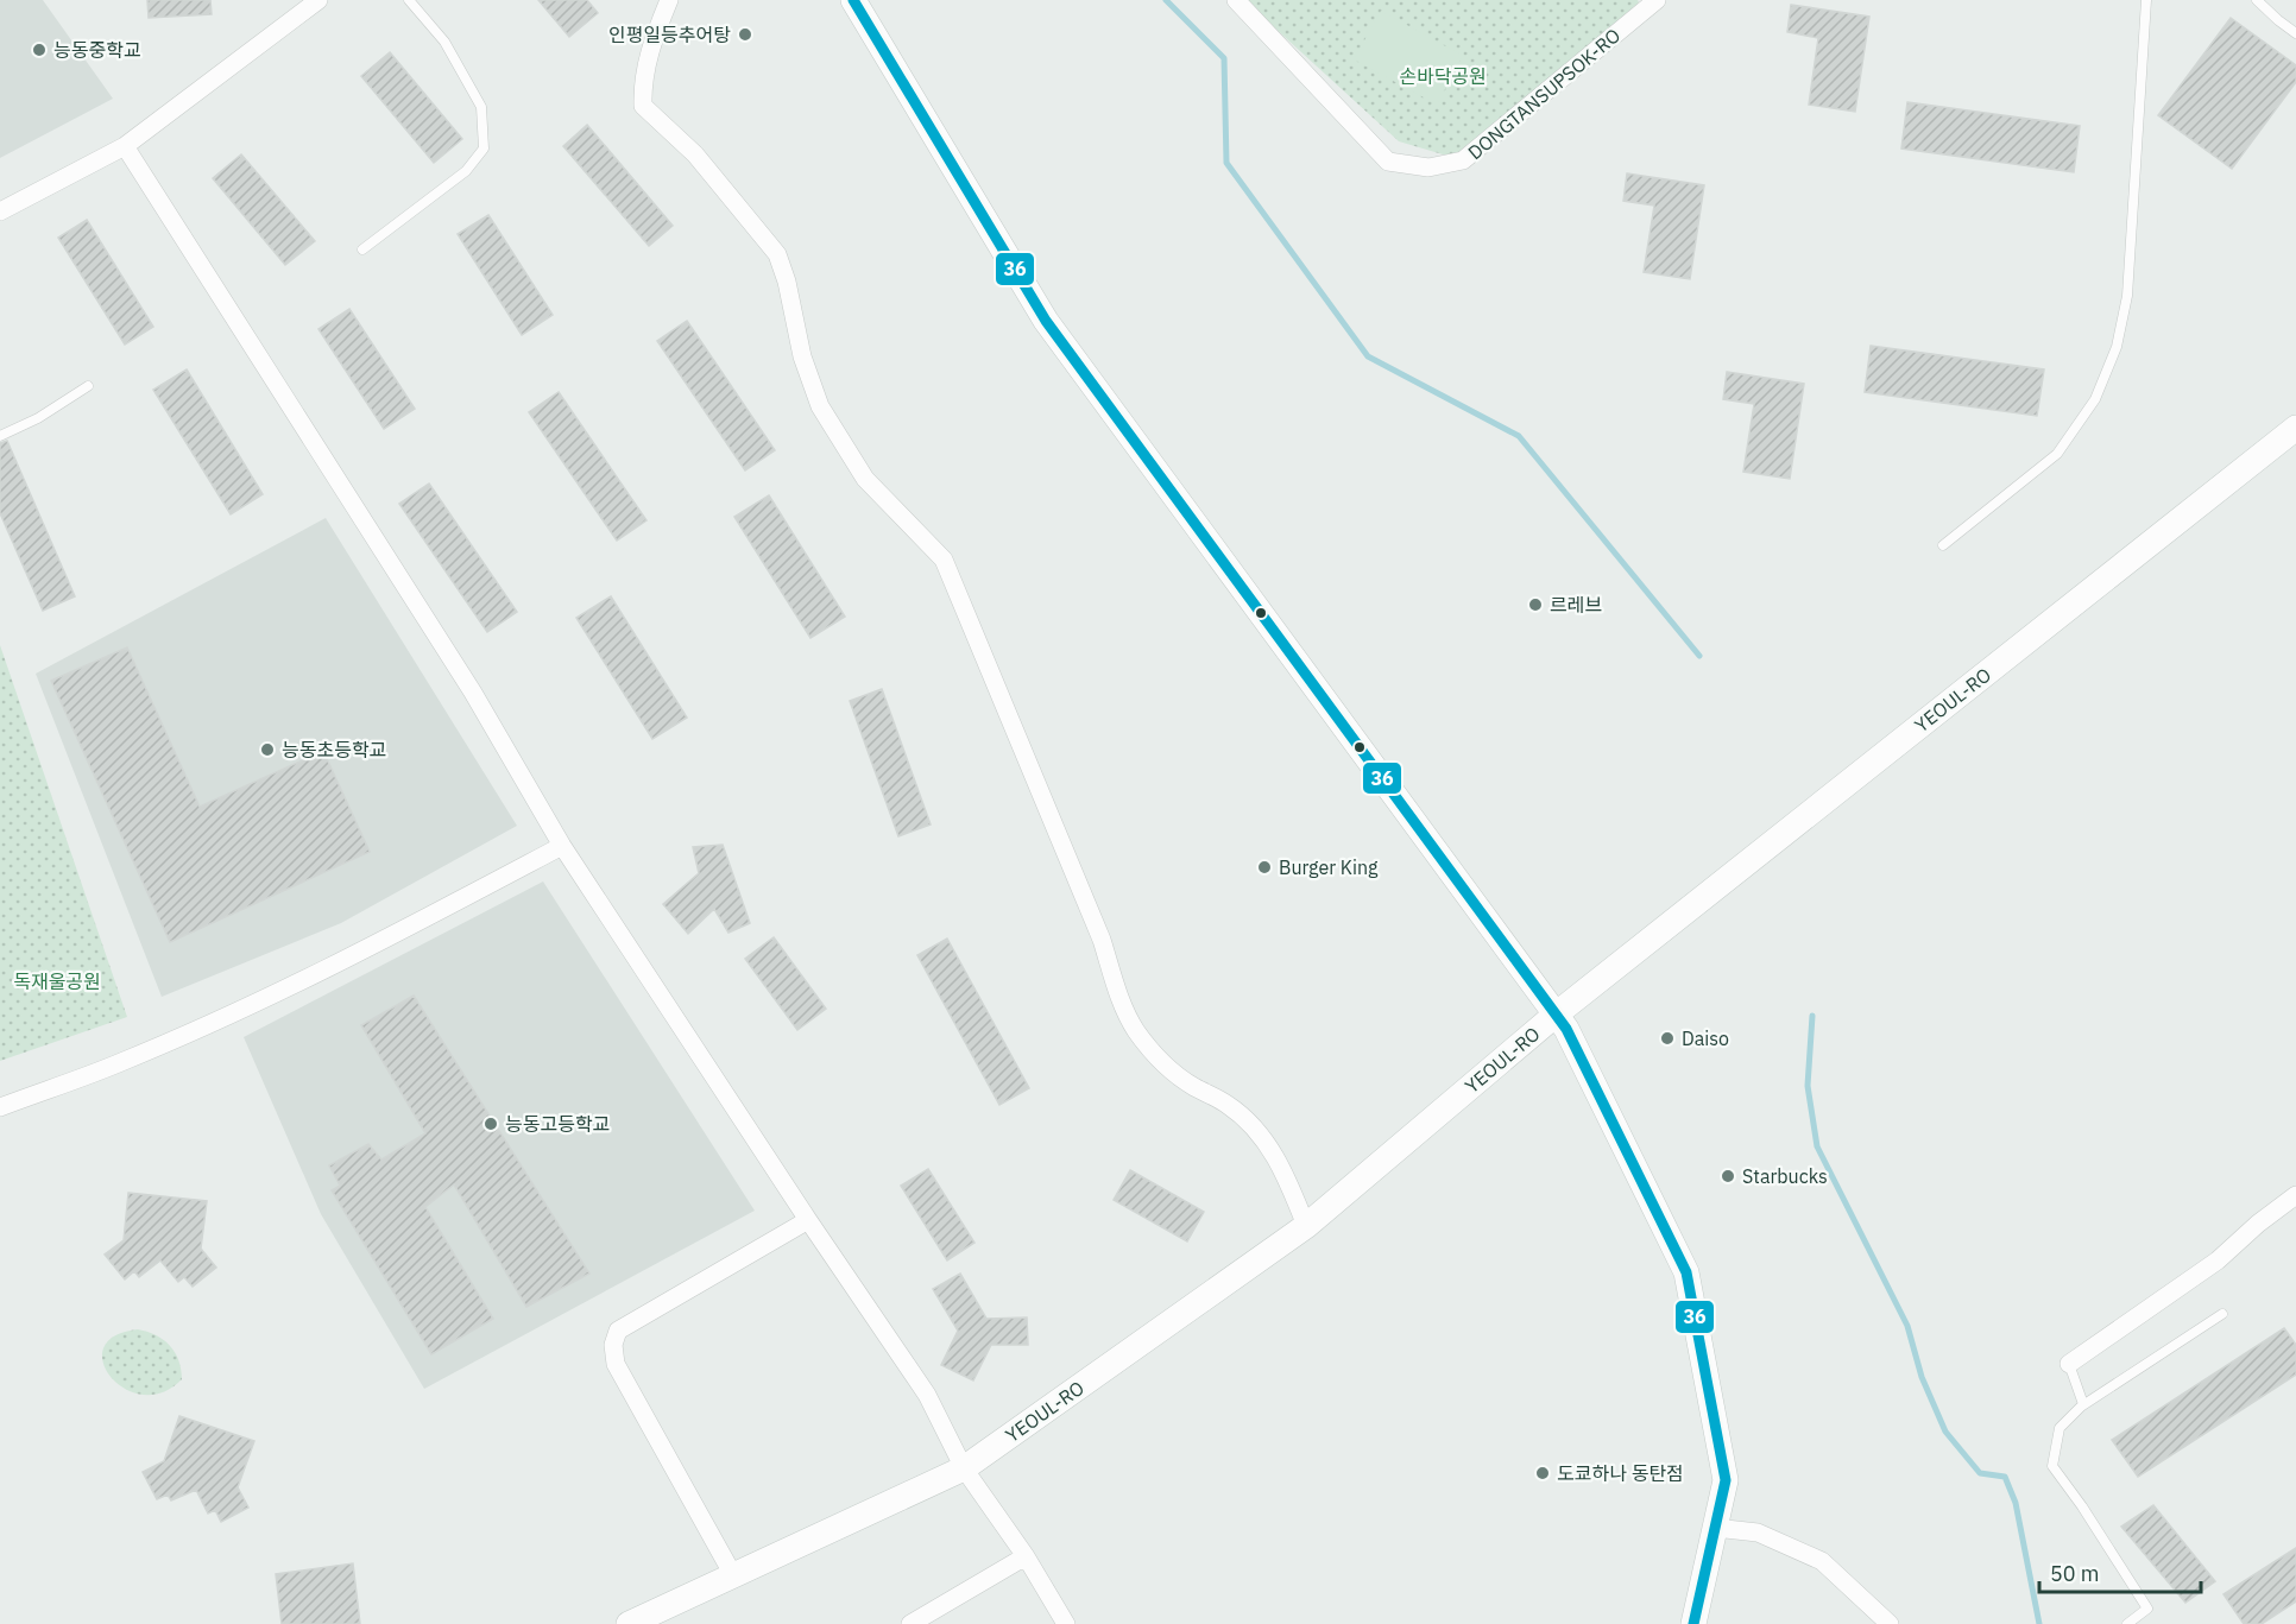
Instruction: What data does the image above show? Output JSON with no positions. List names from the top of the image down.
{
  "streets": {
    "street": ["DONGTANSUPSOK-RO", "YEOUL-RO"]
  },
  "parks": ["손바닥공원", "독재울공원"],
  "places": [
    "인평일등추어탕",
    "능동중학교",
    "르레브",
    "능동초등학교",
    "Burger King",
    "Daiso",
    "능동고등학교",
    "Starbucks",
    "도쿄하나 동탄점"
  ],
  "lines": ["transit line 36"],
  "scale_bar": "50 m"
}
